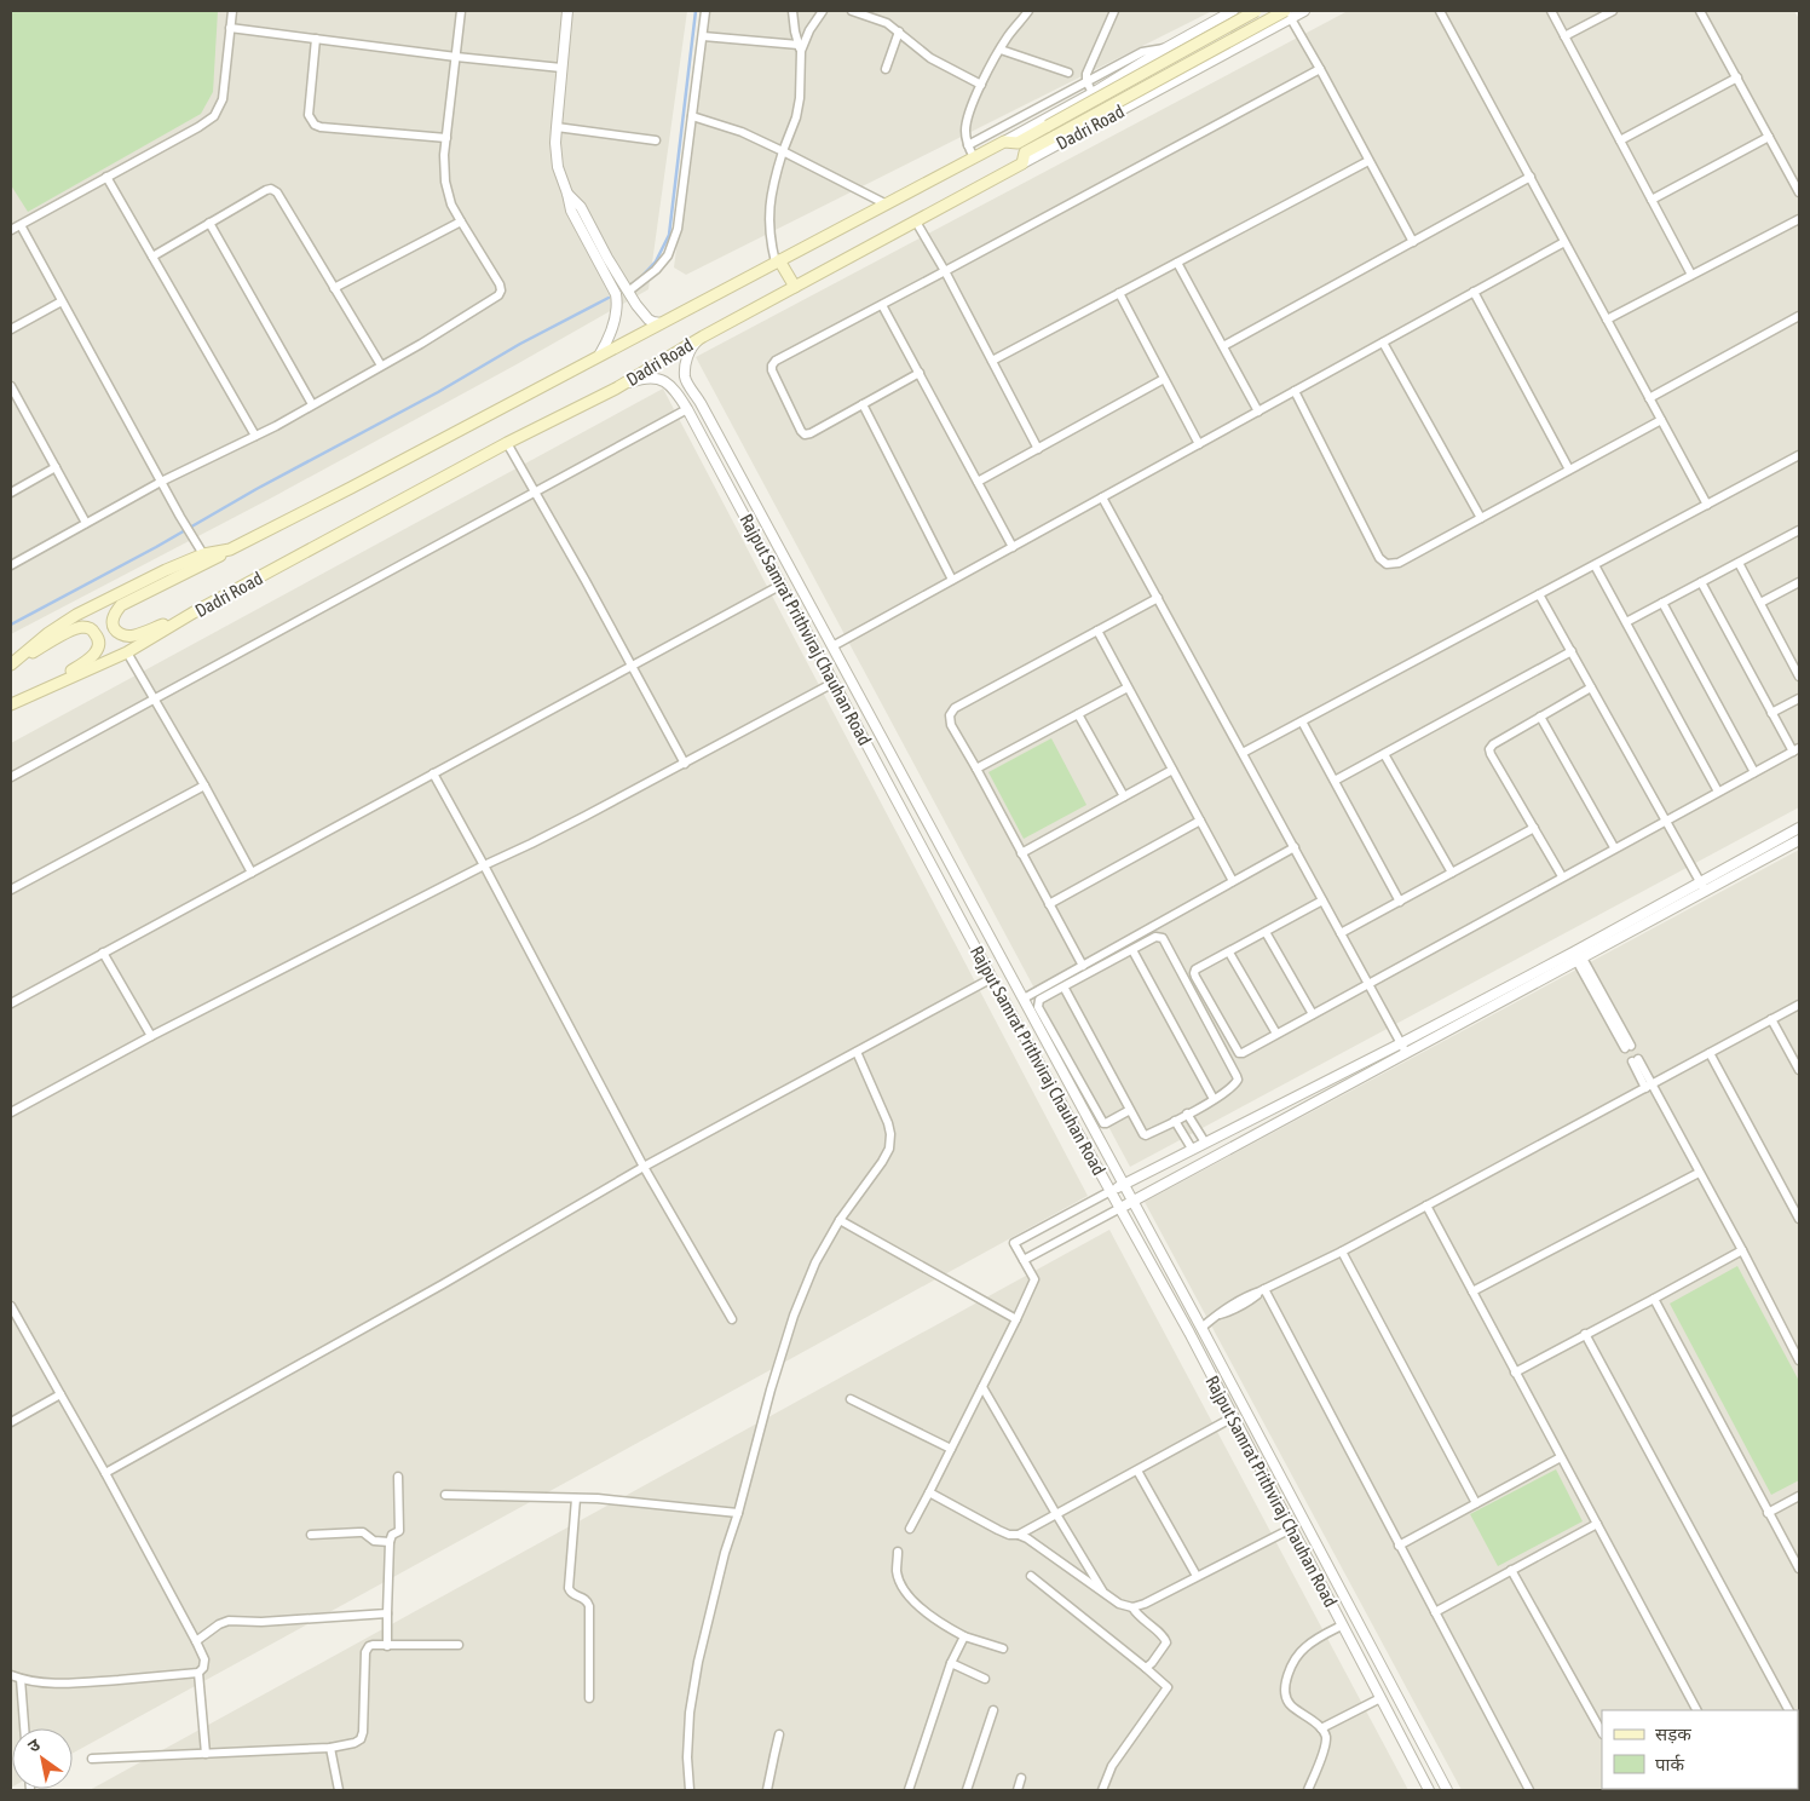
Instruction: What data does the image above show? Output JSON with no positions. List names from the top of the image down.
{
  "streets": {
    "main road": ["Dadri Road"],
    "street": ["Rajput Samrat Prithviraj Chauhan Road"]
  },
  "crossings": [
    ["Dadri Road", "Rajput Samrat Prithviraj Chauhan Road"]
  ],
  "legend": ["सड़क", "पार्क"],
  "north": "top left"
}
